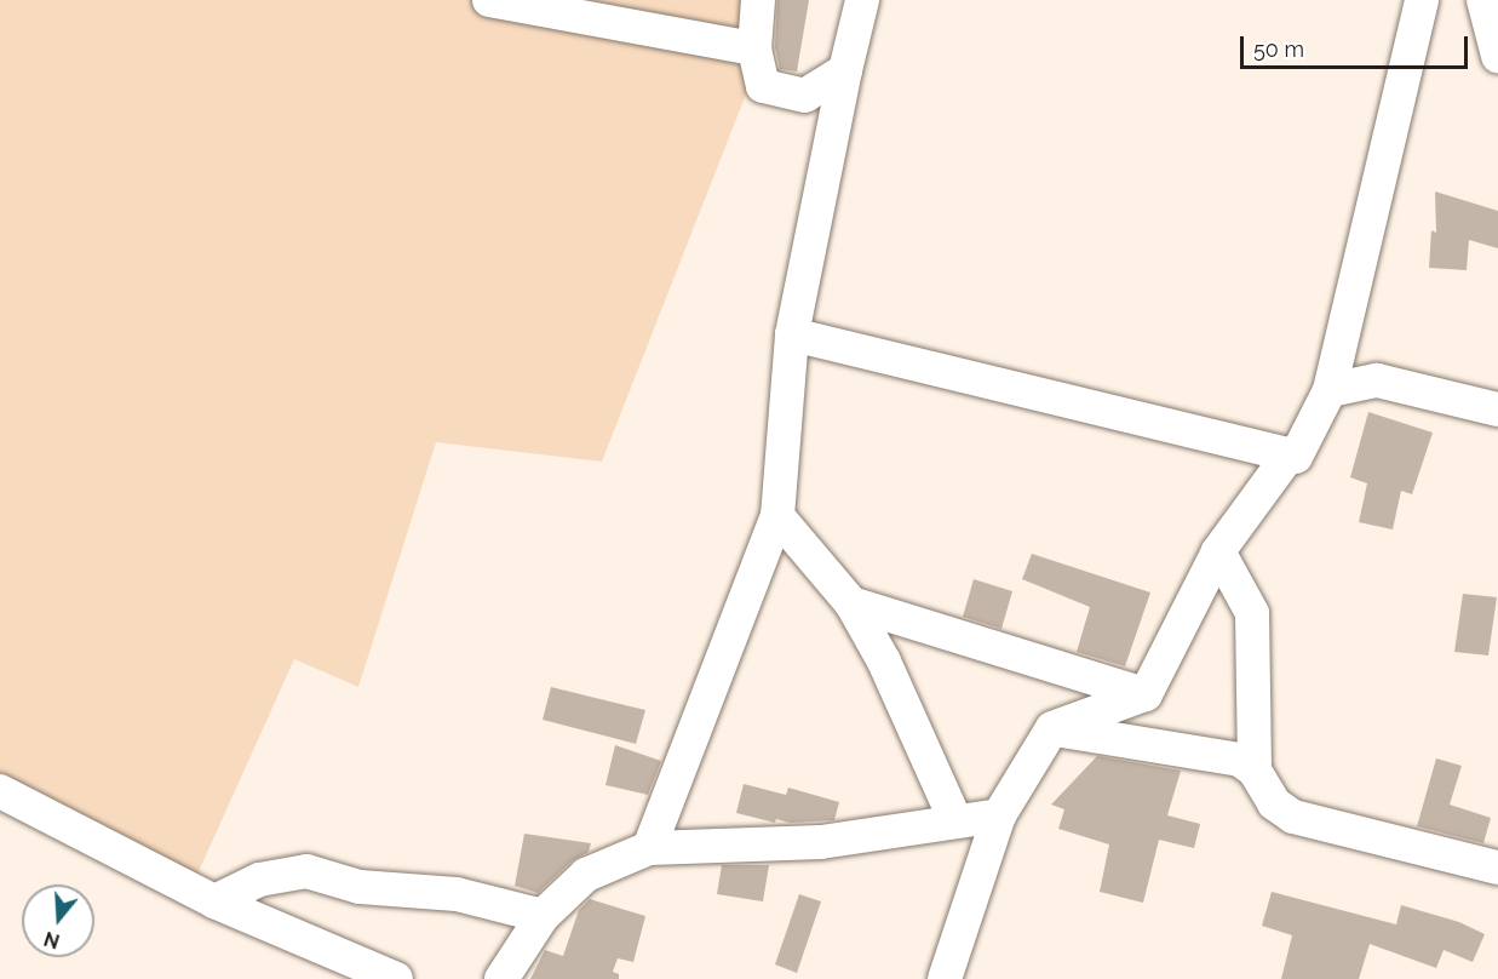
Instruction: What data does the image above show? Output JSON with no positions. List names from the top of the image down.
{
  "scale_bar": "50 m",
  "north": "bottom"
}
